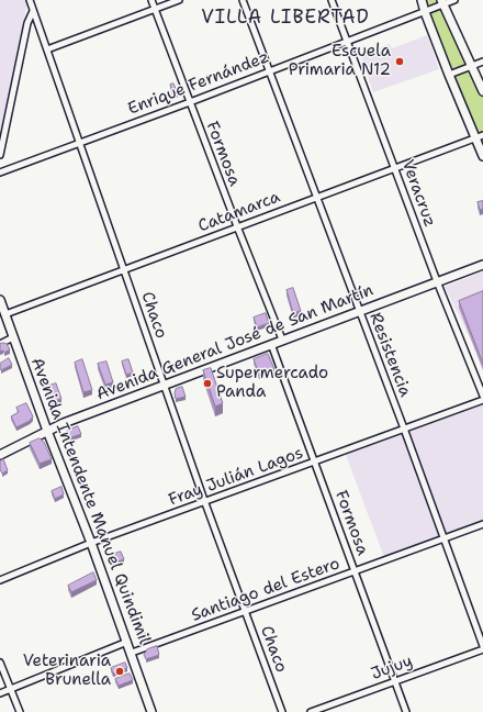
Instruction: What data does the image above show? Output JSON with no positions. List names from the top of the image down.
{
  "streets": {
    "main road": ["Avenida General José de San Martín", "Avenida Intendente Manuel Quindimil"],
    "street": [
      "Enrique Fernández",
      "Formosa",
      "Veracruz",
      "Catamarca",
      "Chaco",
      "Resistencia",
      "Fray Julián Lagos",
      "Santiago del Estero",
      "Jujuy"
    ]
  },
  "crossings": [
    ["Enrique Fernández", "Formosa"],
    ["Enrique Fernández", "Veracruz"],
    ["Enrique Fernández", "Chaco"],
    ["Enrique Fernández", "Resistencia"],
    ["Formosa", "Catamarca"],
    ["Formosa", "Avenida General José de San Martín"],
    ["Formosa", "Fray Julián Lagos"],
    ["Formosa", "Santiago del Estero"],
    ["Formosa", "Jujuy"],
    ["Veracruz", "Catamarca"],
    ["Veracruz", "Avenida General José de San Martín"],
    ["Catamarca", "Chaco"],
    ["Catamarca", "Resistencia"],
    ["Catamarca", "Avenida Intendente Manuel Quindimil"],
    ["Chaco", "Avenida General José de San Martín"],
    ["Chaco", "Fray Julián Lagos"],
    ["Chaco", "Santiago del Estero"],
    ["Avenida General José de San Martín", "Resistencia"],
    ["Avenida General José de San Martín", "Avenida Intendente Manuel Quindimil"],
    ["Resistencia", "Fray Julián Lagos"],
    ["Resistencia", "Santiago del Estero"],
    ["Fray Julián Lagos", "Avenida Intendente Manuel Quindimil"],
    ["Avenida Intendente Manuel Quindimil", "Santiago del Estero"]
  ],
  "districts": ["VILLA LIBERTAD"],
  "places": ["Escuela Primaria N12", "Supermercado Panda", "Veterinaria Brunella"]
}
